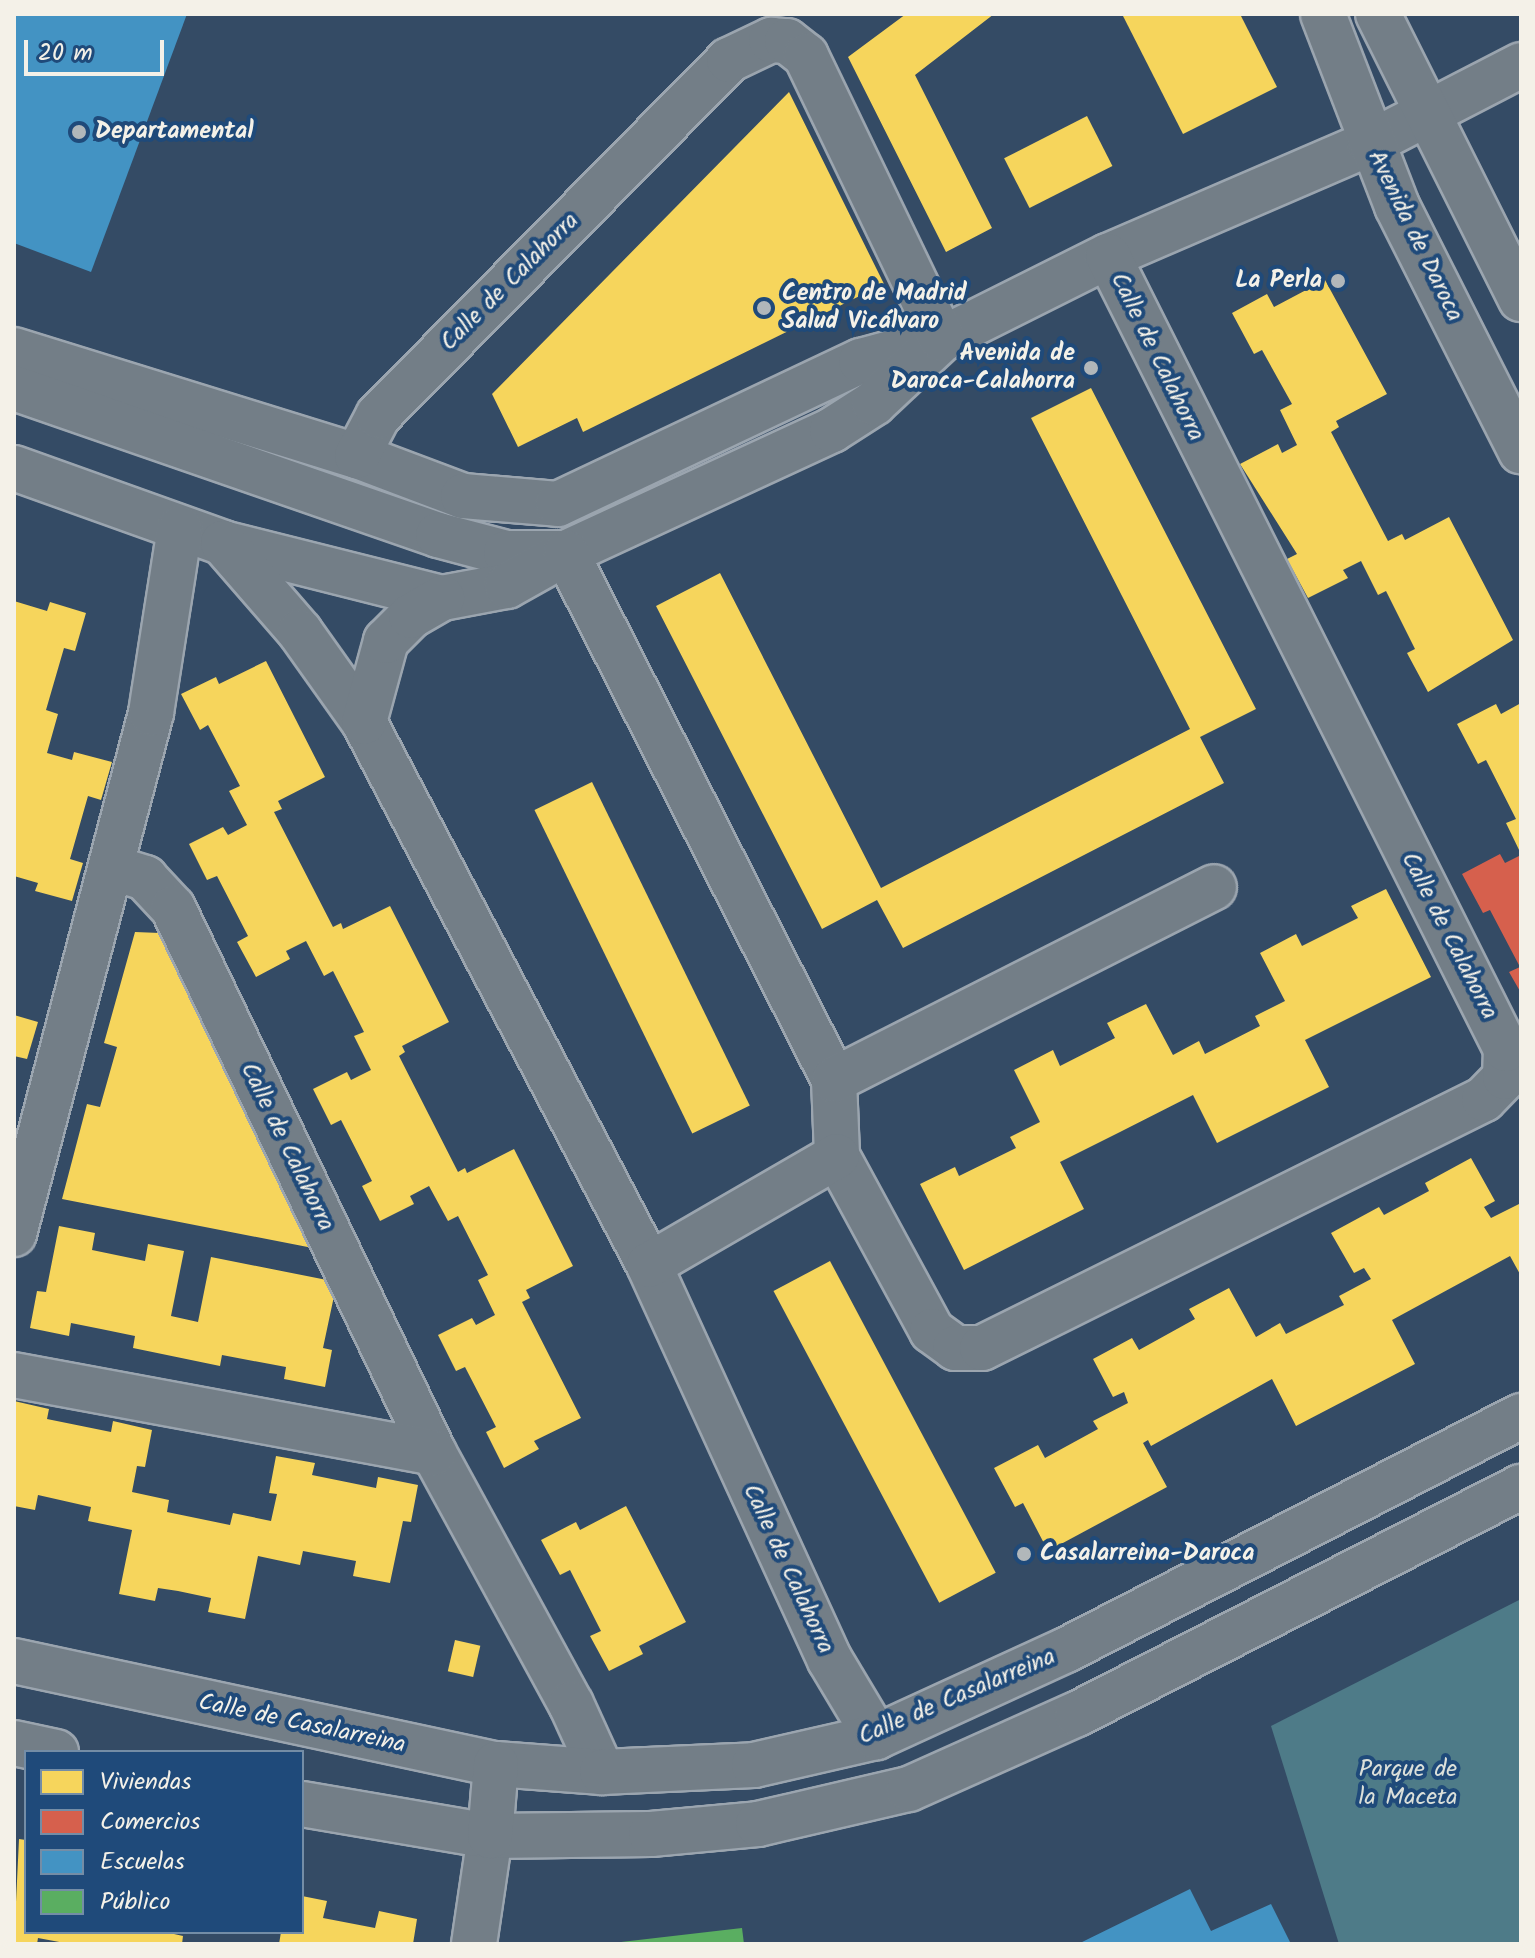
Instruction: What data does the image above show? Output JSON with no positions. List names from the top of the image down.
{
  "streets": {
    "street": ["Avenida de Daroca", "Calle de Calahorra", "Calle de Casalarreina"]
  },
  "crossings": [
    ["Avenida de Daroca", "Calle de Calahorra"],
    ["Calle de Calahorra", "Calle de Casalarreina"]
  ],
  "parks": ["Parque de la Maceta"],
  "places": [
    "Departamental",
    "La Perla",
    "Centro de Madrid Salud Vicálvaro",
    "Avenida de Daroca-Calahorra",
    "Casalarreina-Daroca"
  ],
  "legend": [
    "Viviendas",
    "Comercios",
    "Escuelas",
    "Público"
  ],
  "scale_bar": "20 m"
}
